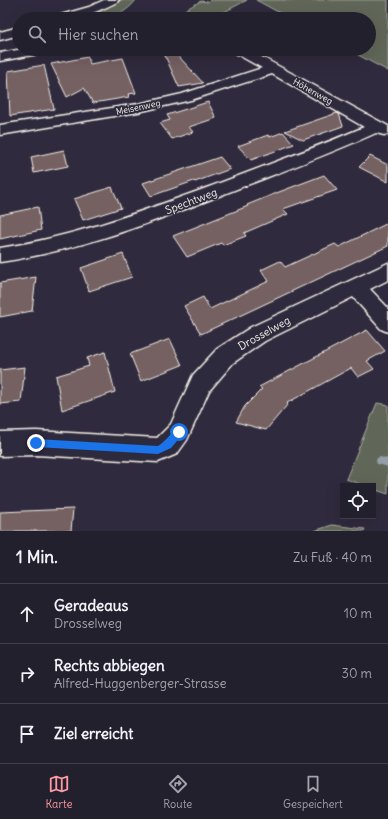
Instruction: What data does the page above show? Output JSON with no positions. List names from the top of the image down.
{
  "streets": {
    "street": [
      "Höhenweg",
      "Meisenweg",
      "Spechtweg",
      "Drosselweg"
    ]
  },
  "crossings": [
    ["Höhenweg", "Meisenweg"],
    ["Höhenweg", "Spechtweg"]
  ],
  "page": {
    "search": "Hier suchen",
    "heading": ["1 Min.", "Zu Fuß · 40 m"],
    "list": [
      ["Geradeaus", "Drosselweg", "10 m"],
      ["Rechts abbiegen", "Alfred-Huggenberger-Strasse", "30 m"],
      "Ziel erreicht"
    ],
    "nav": ["Karte", "Route", "Gespeichert"]
  }
}
